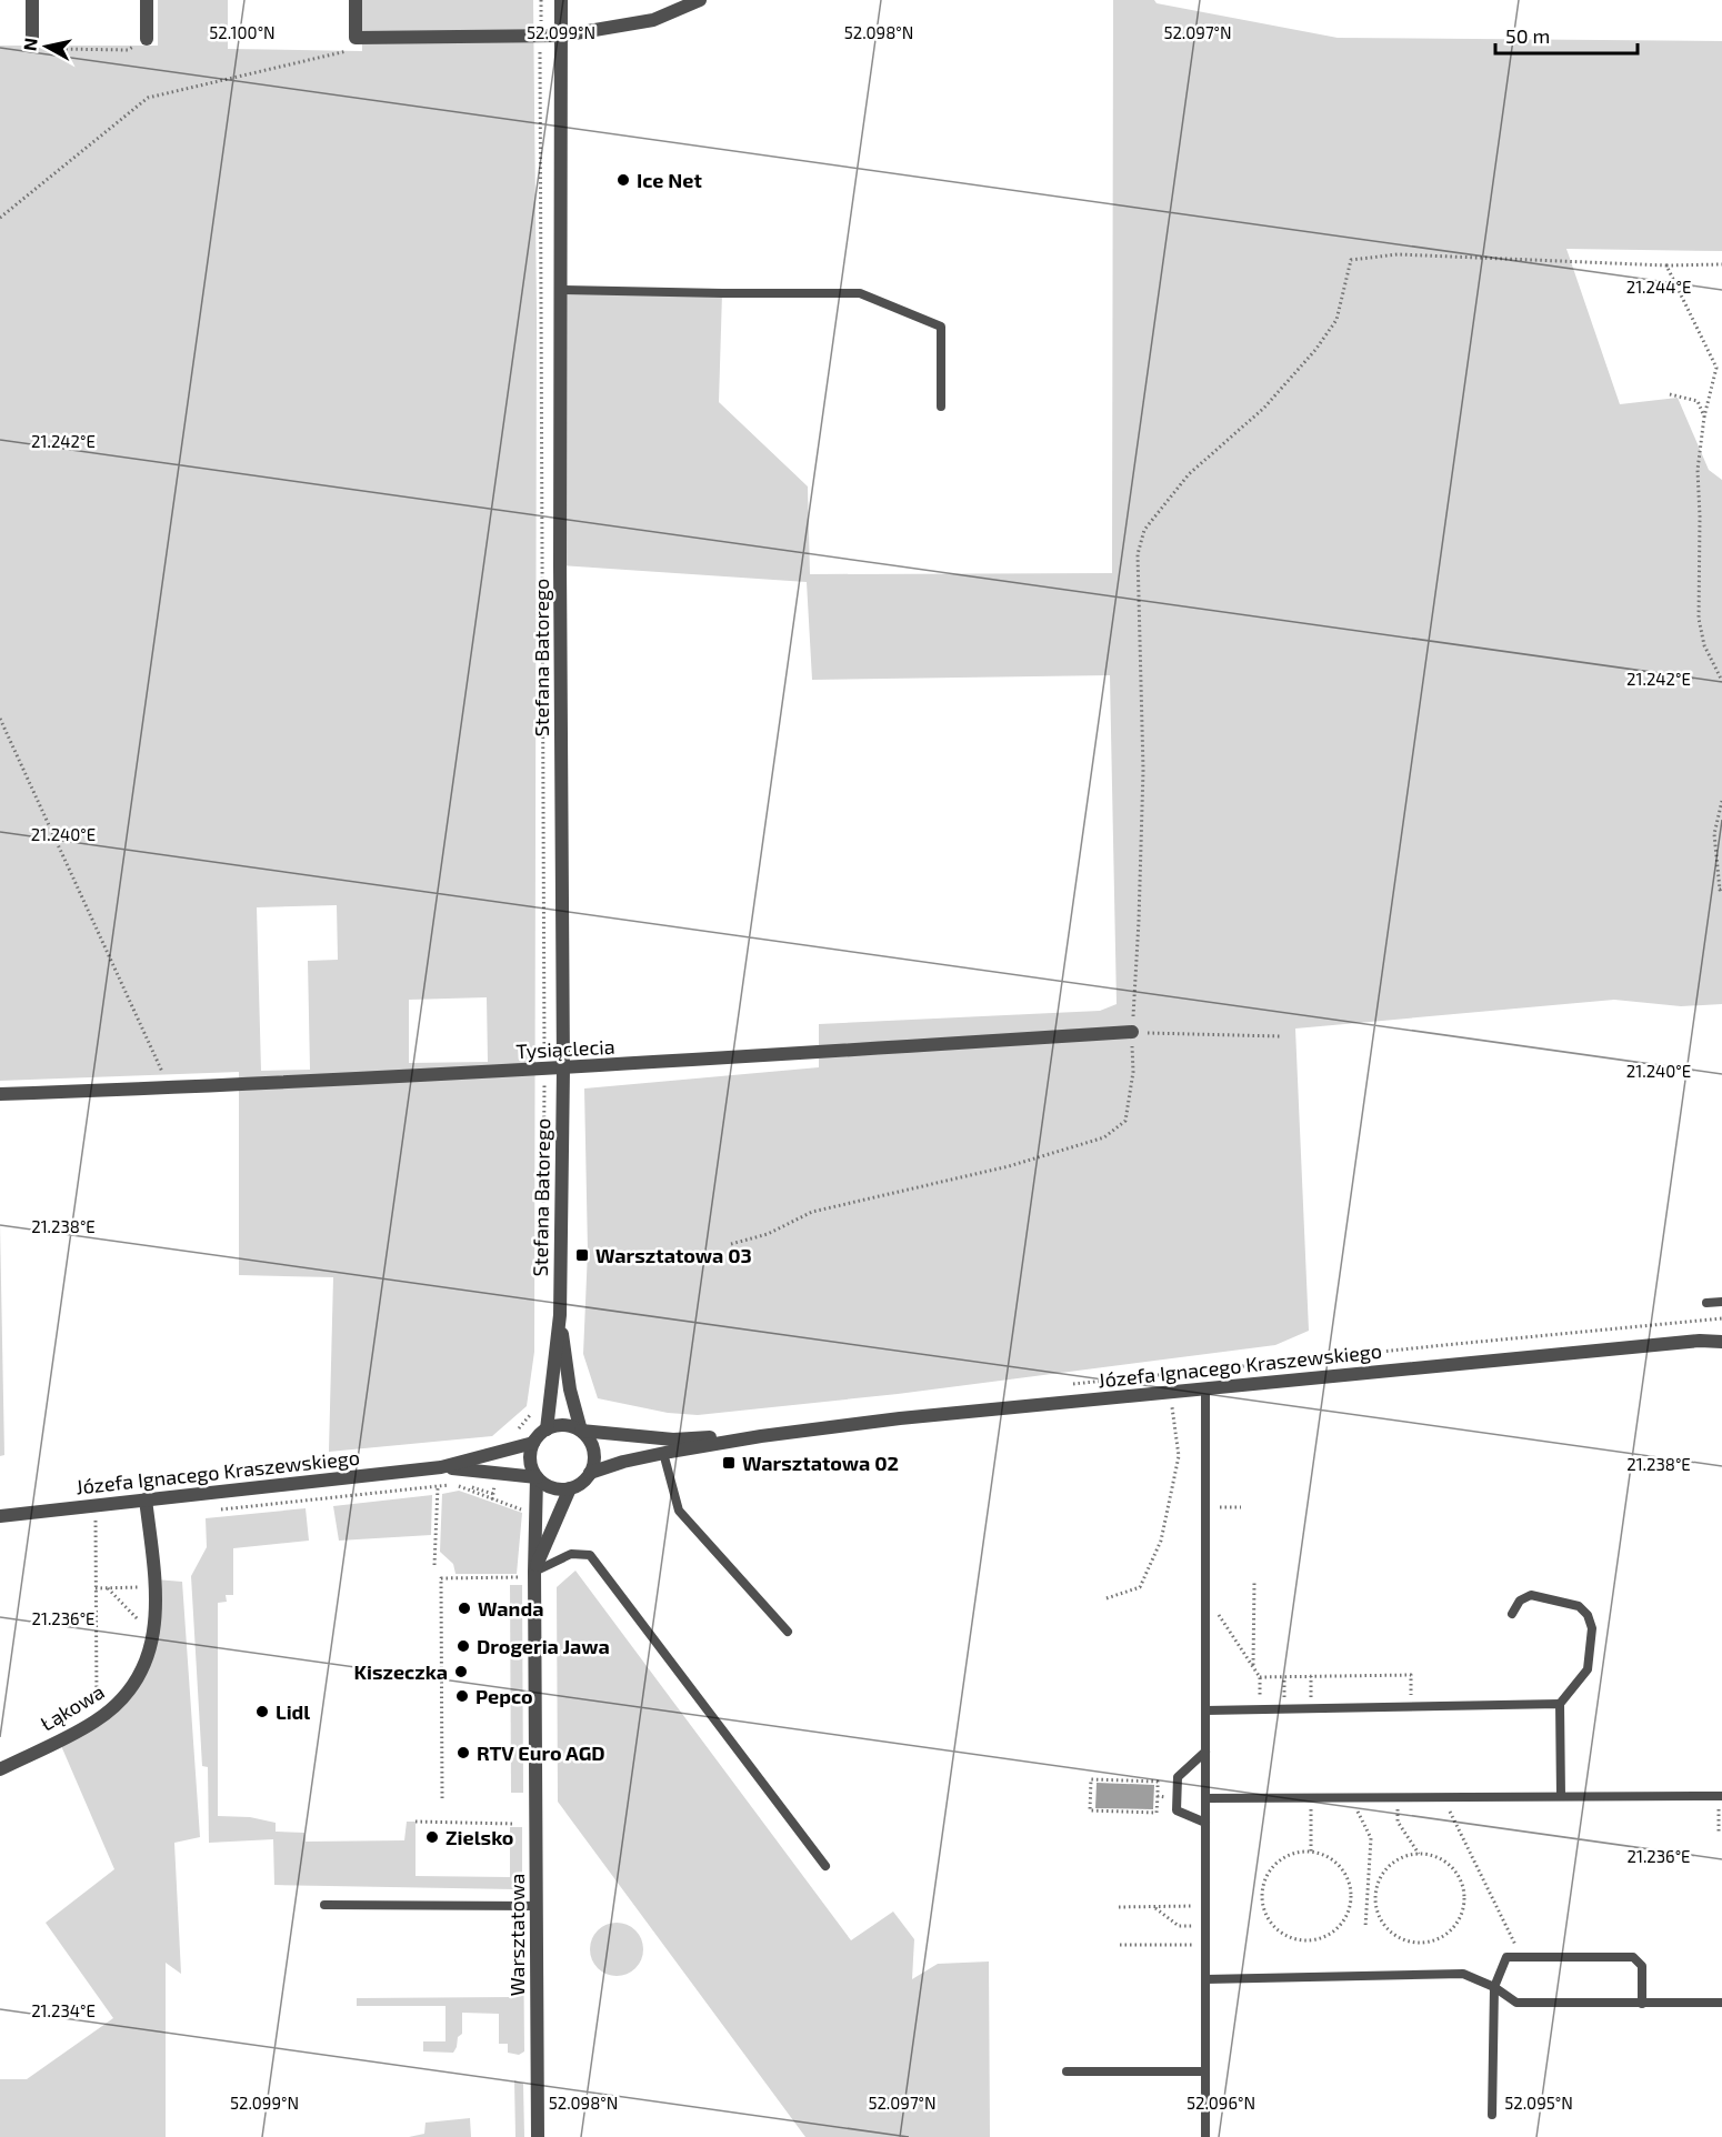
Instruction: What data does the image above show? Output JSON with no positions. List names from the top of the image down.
{
  "streets": {
    "street": [
      "Stefana Batorego",
      "Tysiąclecia",
      "Józefa Ignacego Kraszewskiego",
      "Łąkowa",
      "Warsztatowa"
    ]
  },
  "crossings": [
    ["Stefana Batorego", "Tysiąclecia"],
    ["Stefana Batorego", "Józefa Ignacego Kraszewskiego"],
    ["Stefana Batorego", "Warsztatowa"],
    ["Józefa Ignacego Kraszewskiego", "Łąkowa"],
    ["Józefa Ignacego Kraszewskiego", "Warsztatowa"]
  ],
  "places": {
    "other": [
      "Ice Net",
      "Wanda",
      "Drogeria Jawa",
      "Kiszeczka",
      "Pepco",
      "Lidl",
      "RTV Euro AGD",
      "Zielsko"
    ],
    "transit": ["Warsztatowa 03", "Warsztatowa 02"]
  },
  "scale_bar": "50 m",
  "north": "left",
  "coordinates": [
    "52.100°N",
    "52.099°N",
    "52.098°N",
    "52.097°N",
    "21.244°E",
    "21.242°E",
    "21.240°E",
    "21.238°E",
    "21.236°E",
    "21.234°E",
    "52.096°N",
    "52.095°N"
  ]
}
